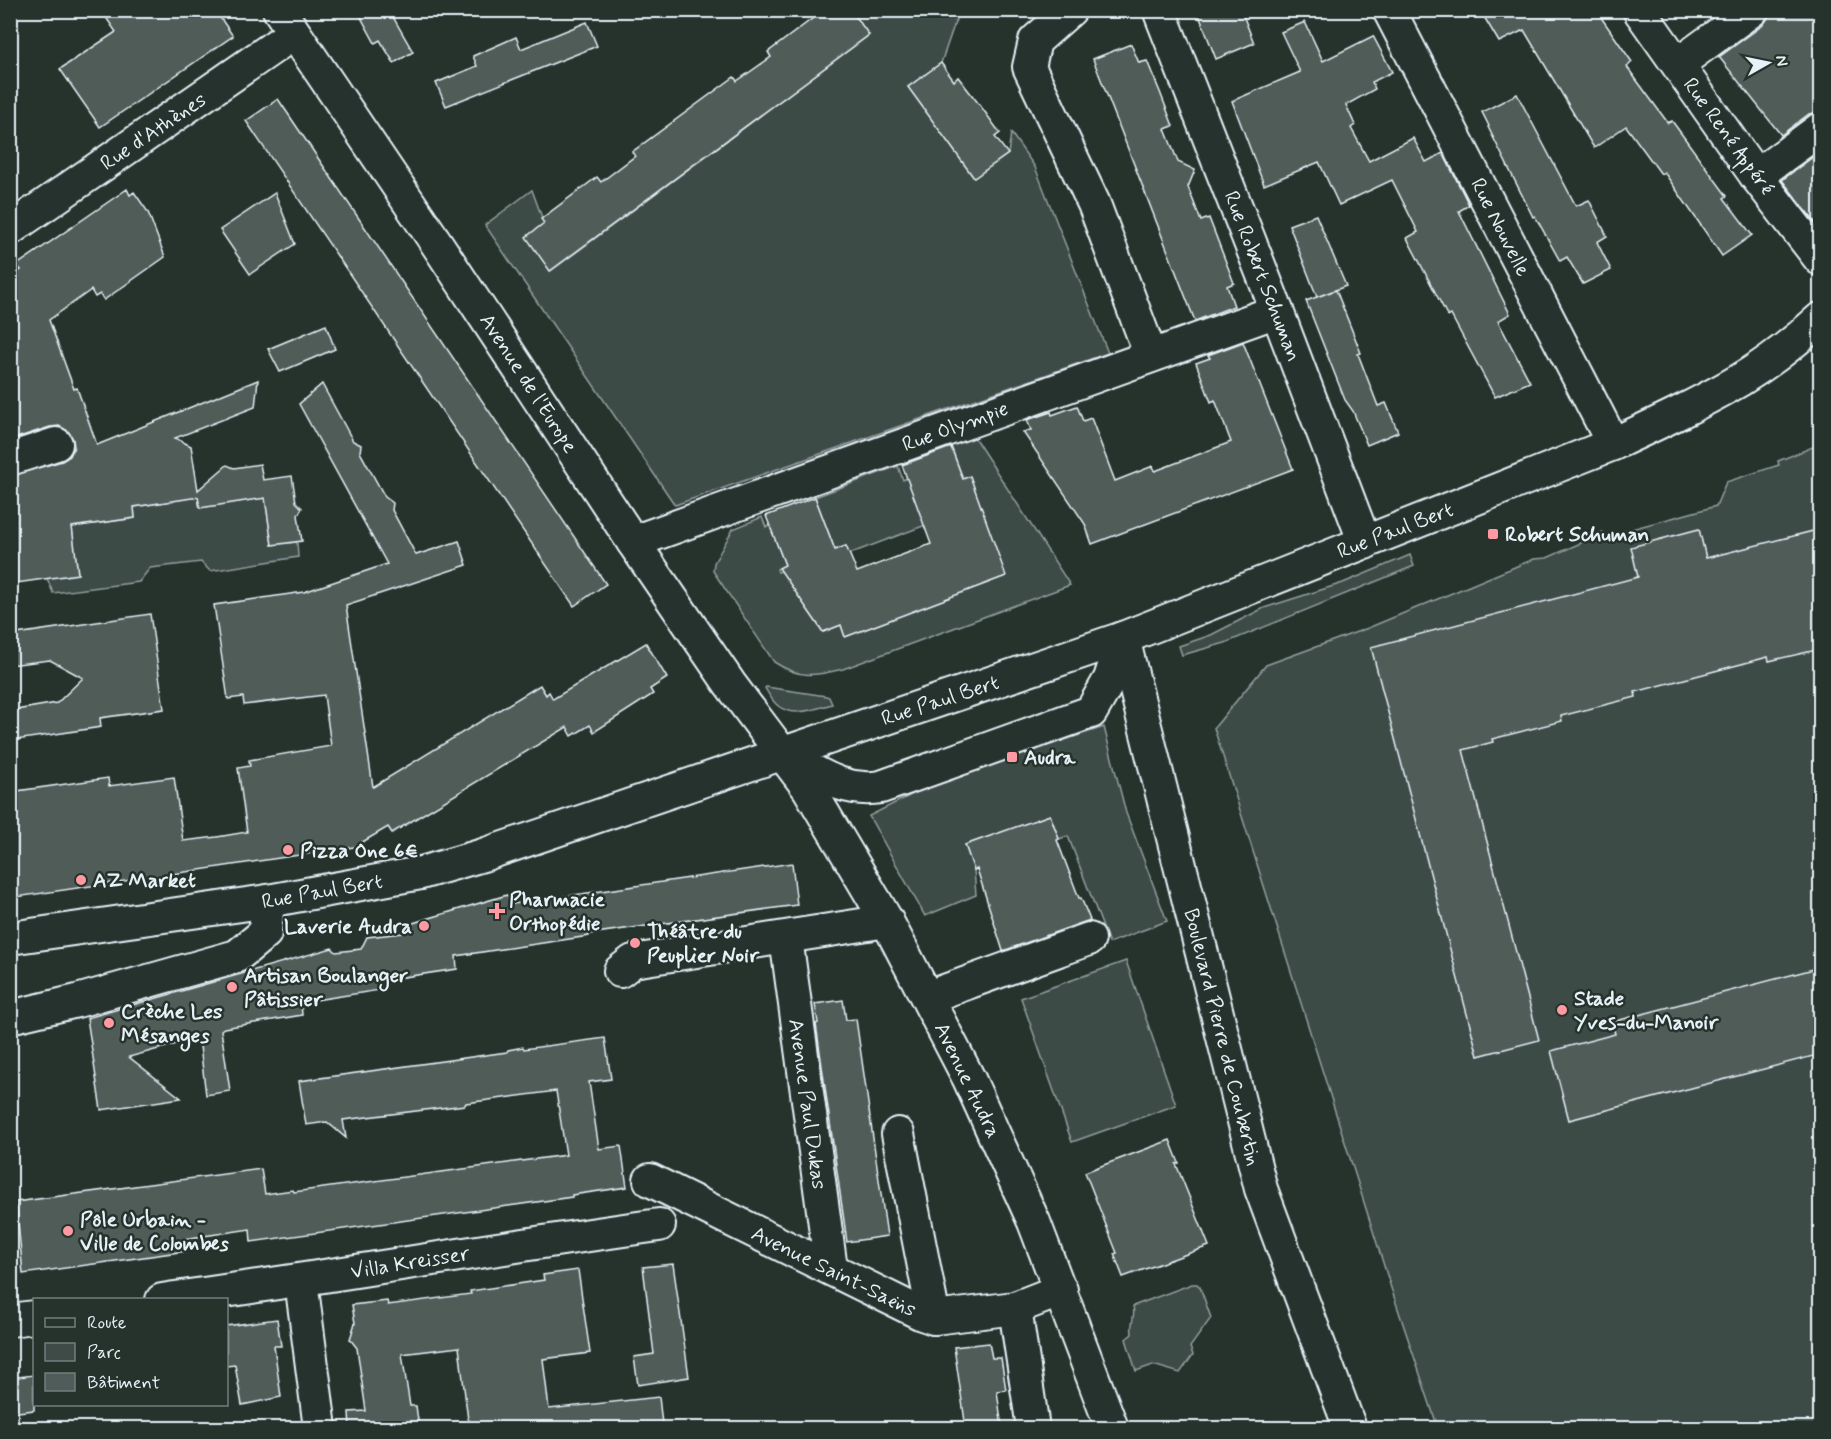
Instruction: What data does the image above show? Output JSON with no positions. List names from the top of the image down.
{
  "streets": {
    "street": [
      "Rue d'Athènes",
      "Rue René Appéré",
      "Rue Nouvelle",
      "Rue Robert Schuman",
      "Avenue de l'Europe",
      "Rue Olympie",
      "Rue Paul Bert",
      "Boulevard Pierre de Coubertin",
      "Avenue Audra",
      "Avenue Paul Dukas",
      "Villa Kreisser",
      "Avenue Saint-Saëns"
    ]
  },
  "crossings": [
    ["Rue d'Athènes", "Avenue de l'Europe"],
    ["Rue Nouvelle", "Rue Paul Bert"],
    ["Rue Robert Schuman", "Rue Olympie"],
    ["Rue Robert Schuman", "Rue Paul Bert"],
    ["Avenue de l'Europe", "Rue Olympie"],
    ["Avenue de l'Europe", "Rue Paul Bert"],
    ["Avenue de l'Europe", "Avenue Audra"],
    ["Rue Paul Bert", "Boulevard Pierre de Coubertin"],
    ["Rue Paul Bert", "Avenue Audra"],
    ["Avenue Audra", "Avenue Saint-Saëns"],
    ["Avenue Paul Dukas", "Avenue Saint-Saëns"]
  ],
  "places": {
    "transit": ["Robert Schuman", "Audra"],
    "other": [
      "Pizza One 6€",
      "AZ Market",
      "Laverie Audra",
      "Théâtre du Peuplier Noir",
      "Artisan Boulanger Pâtissier",
      "Stade Yves-du-Manoir",
      "Crèche Les Mésanges",
      "Pôle Urbain - Ville de Colombes"
    ],
    "health": ["Pharmacie Orthopédie"]
  },
  "legend": ["Route", "Parc", "Bâtiment"],
  "north": "right"
}
